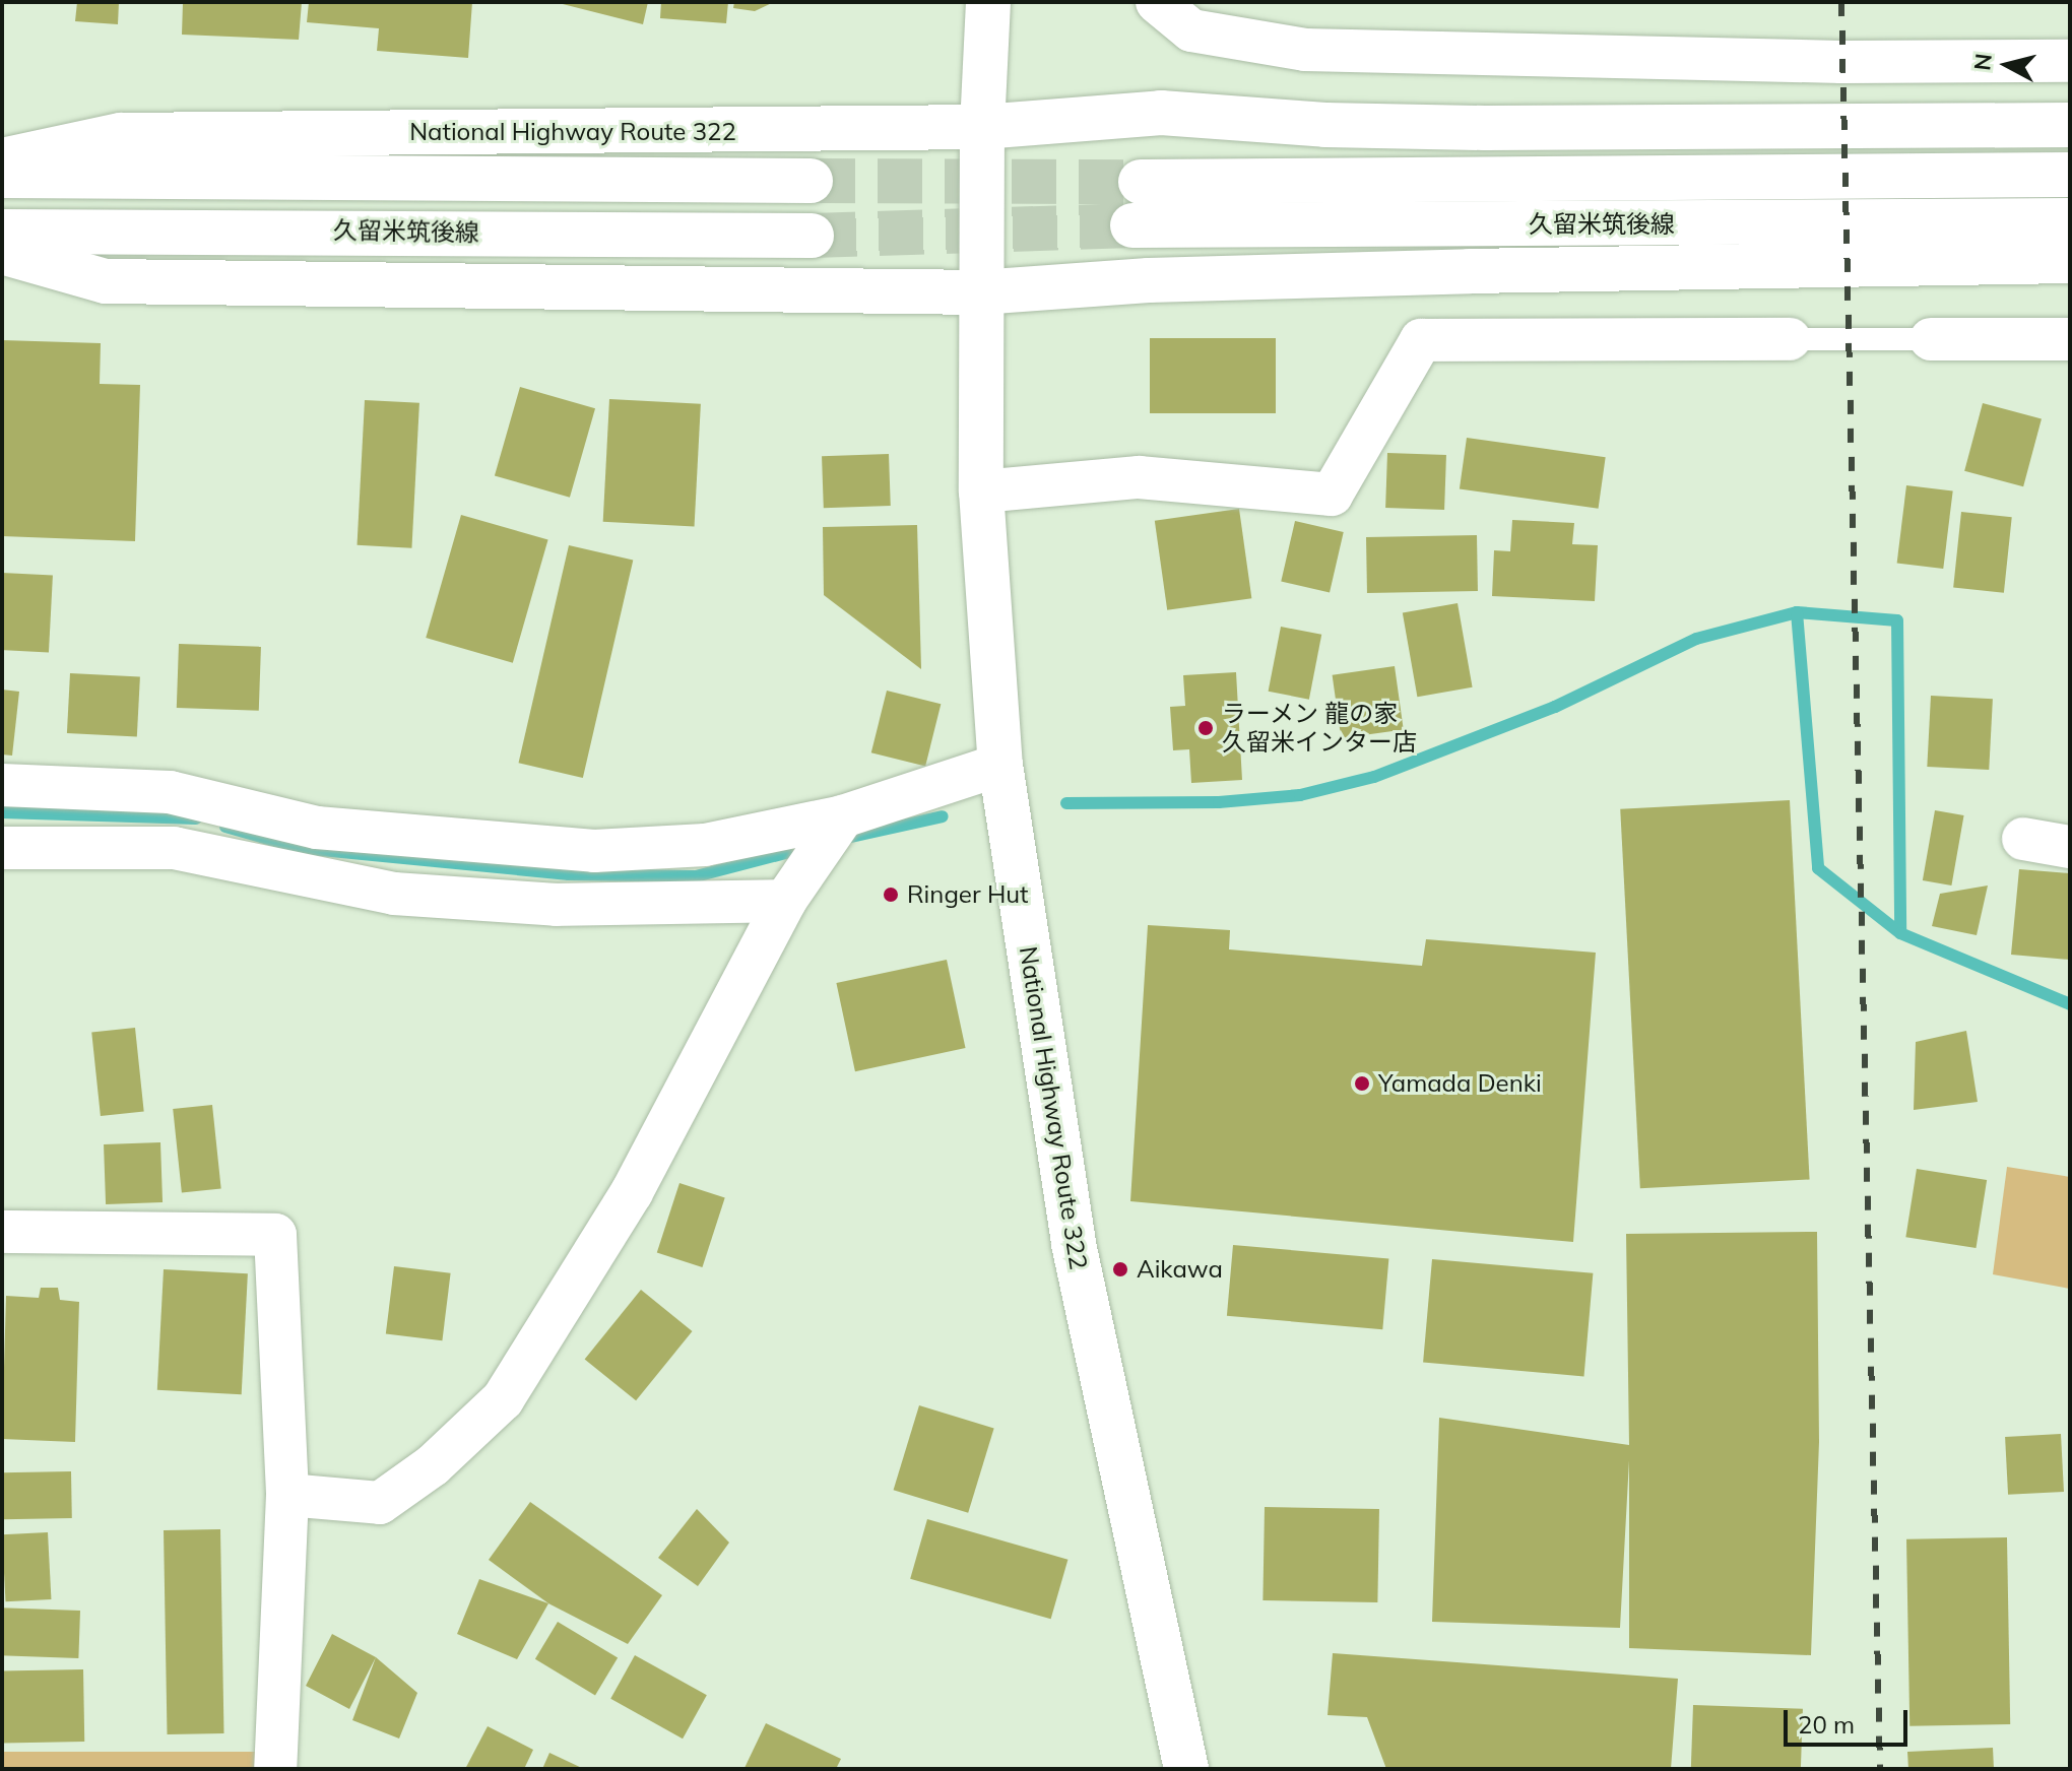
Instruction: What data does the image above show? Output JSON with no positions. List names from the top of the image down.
{
  "streets": {
    "main road": ["National Highway Route 322", "久留米筑後線"]
  },
  "places": [
    "ラーメン 龍の家 久留米インター店",
    "Ringer Hut",
    "Yamada Denki",
    "Aikawa"
  ],
  "scale_bar": "20 m",
  "north": "left"
}
